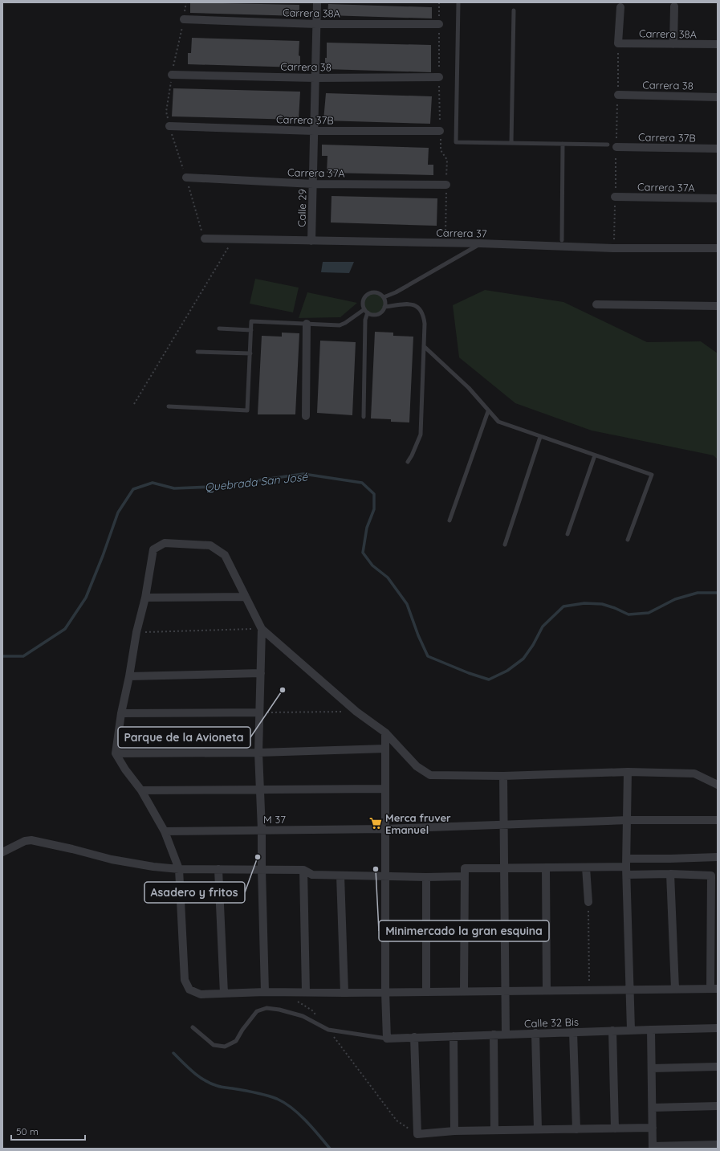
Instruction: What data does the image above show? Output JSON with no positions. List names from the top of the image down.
{
  "streets": {
    "street": [
      "Carrera 38A",
      "Carrera 38",
      "Carrera 37B",
      "Carrera 37A",
      "Calle 29",
      "Carrera 37",
      "M 37",
      "Calle 32 Bis"
    ]
  },
  "crossings": [
    ["Carrera 38A", "Calle 29"],
    ["Carrera 38", "Calle 29"],
    ["Carrera 37B", "Calle 29"],
    ["Carrera 37A", "Calle 29"],
    ["Calle 29", "Carrera 37"]
  ],
  "water": ["Quebrada San José"],
  "places": {
    "other": ["Parque de la Avioneta", "Asadero y fritos", "Minimercado la gran esquina"],
    "supermarket": ["Merca fruver Emanuel"]
  },
  "scale_bar": "50 m"
}
